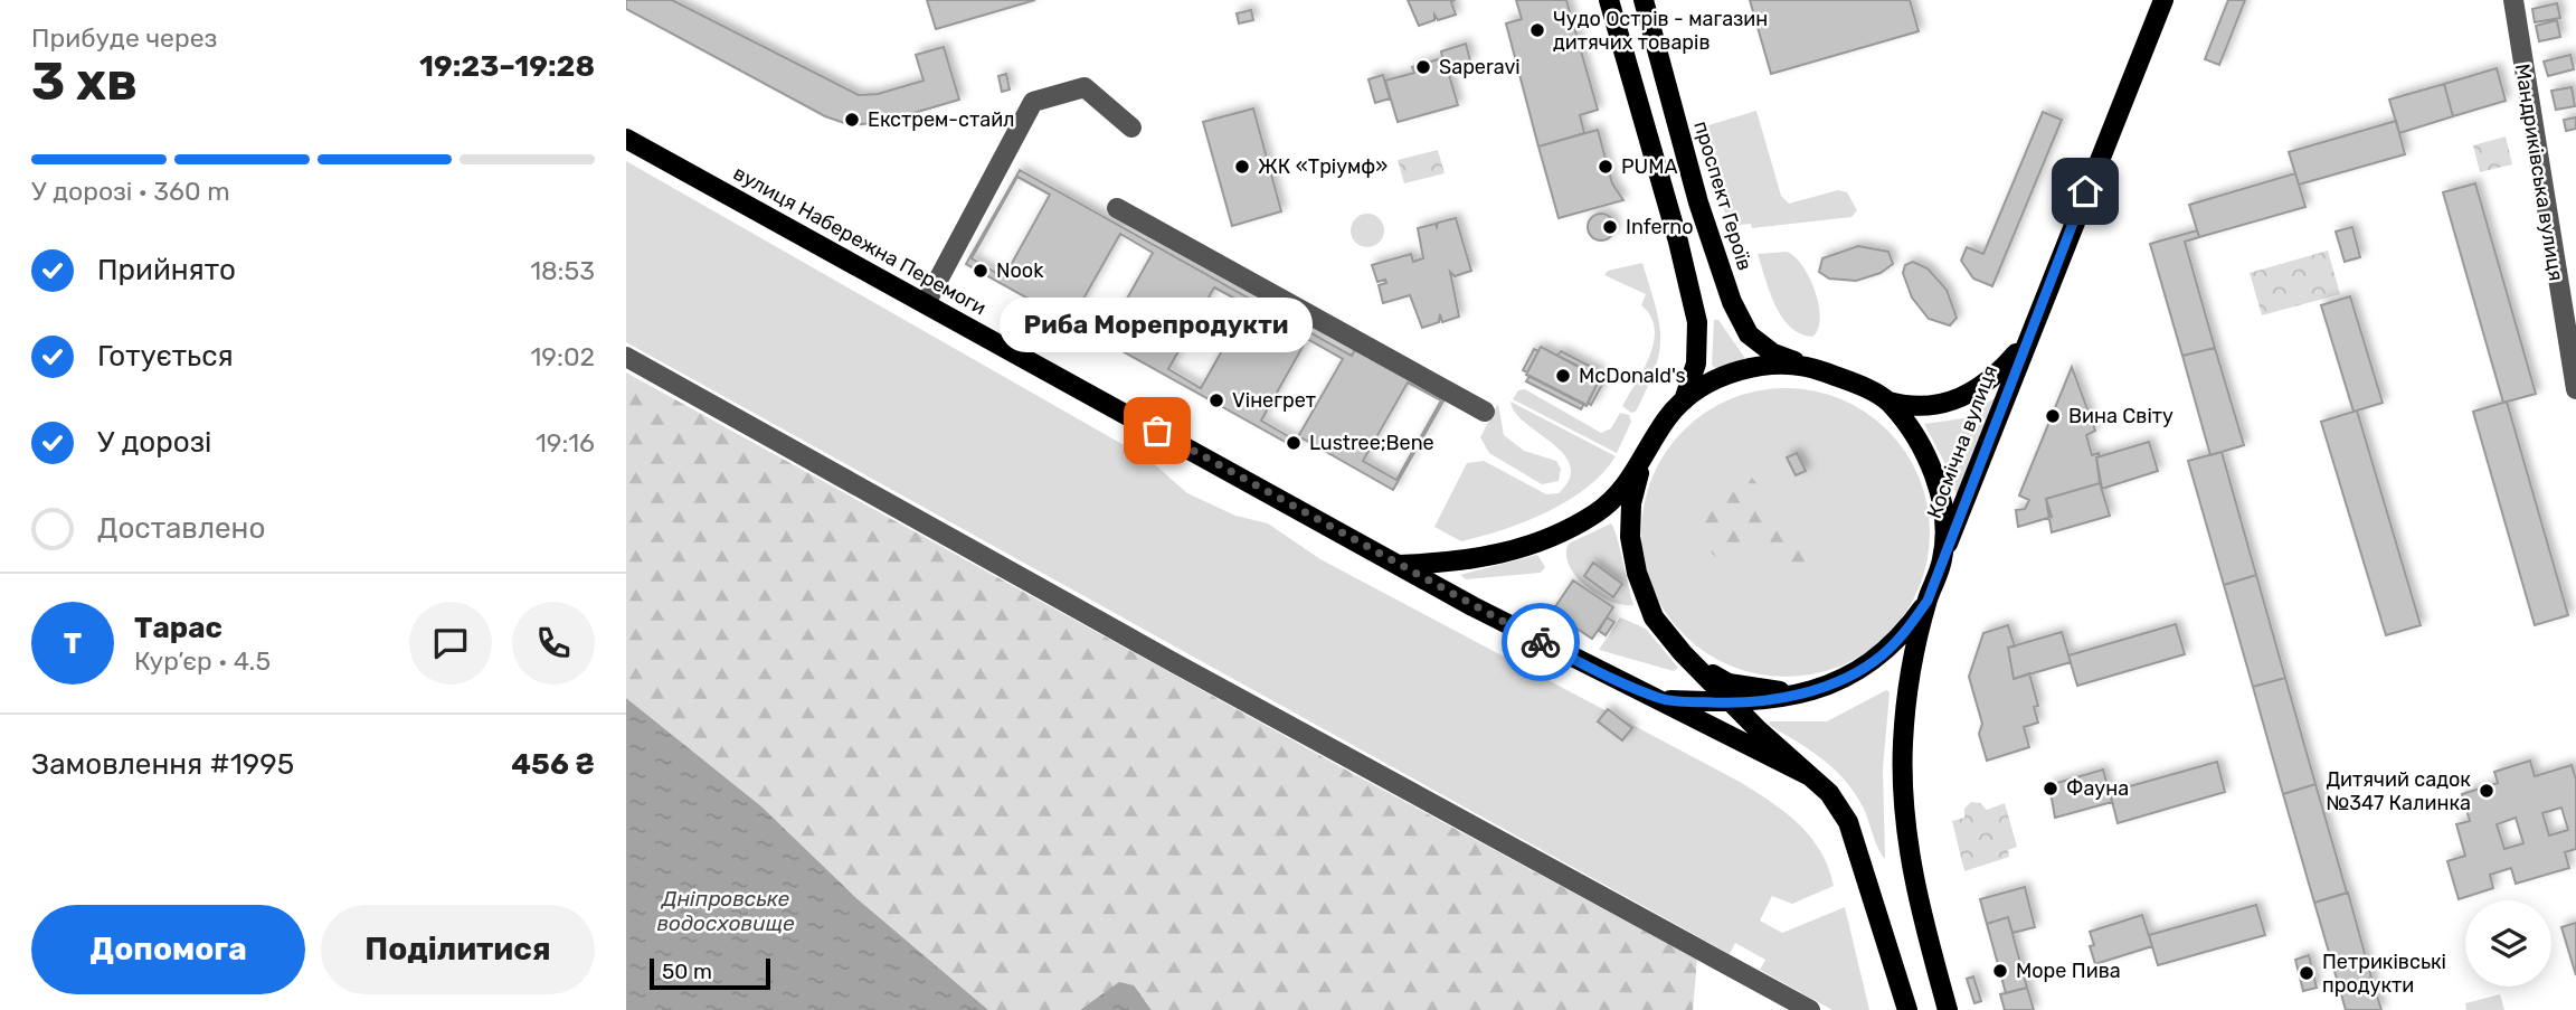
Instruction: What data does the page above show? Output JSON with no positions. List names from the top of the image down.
{
  "streets": {
    "main road": ["проспект Героїв", "вулиця Набережна Перемоги", "Космічна вулиця"],
    "street": ["Мандриківська вулиця"]
  },
  "crossings": [
    ["проспект Героїв", "вулиця Набережна Перемоги"],
    ["вулиця Набережна Перемоги", "Космічна вулиця"]
  ],
  "water": ["Дніпровське водосховище"],
  "places": [
    "Чудо Острів - магазин дитячих товарів",
    "Saperavi",
    "Екстрем-стайл",
    "ЖК «Тріумф»",
    "PUMA",
    "Inferno",
    "Nook",
    "McDonald's",
    "Vінегрет",
    "Вина Світу",
    "Риба Морепродукти",
    "Lustree;Bene",
    "Фауна",
    "Дитячий садок №347 Калинка",
    "Море Пива",
    "Петриківські продукти"
  ],
  "scale_bar": "50 m",
  "page": {
    "heading": ["3 хв", "Прибуде через", "19:23–19:28"],
    "panel": [
      "Тарас",
      "Кур’єр · 4.5",
      "Замовлення #1995",
      "456 ₴"
    ],
    "bar": "У дорозі · 360 m",
    "list": [
      ["Прийнято", "18:53"],
      ["Готується", "19:02"],
      ["У дорозі", "19:16"],
      "Доставлено"
    ],
    "bubble": "Риба Морепродукти",
    "round": "Т",
    "buttons": ["Допомога", "Поділитися"],
    "scale": "50 m"
  }
}
